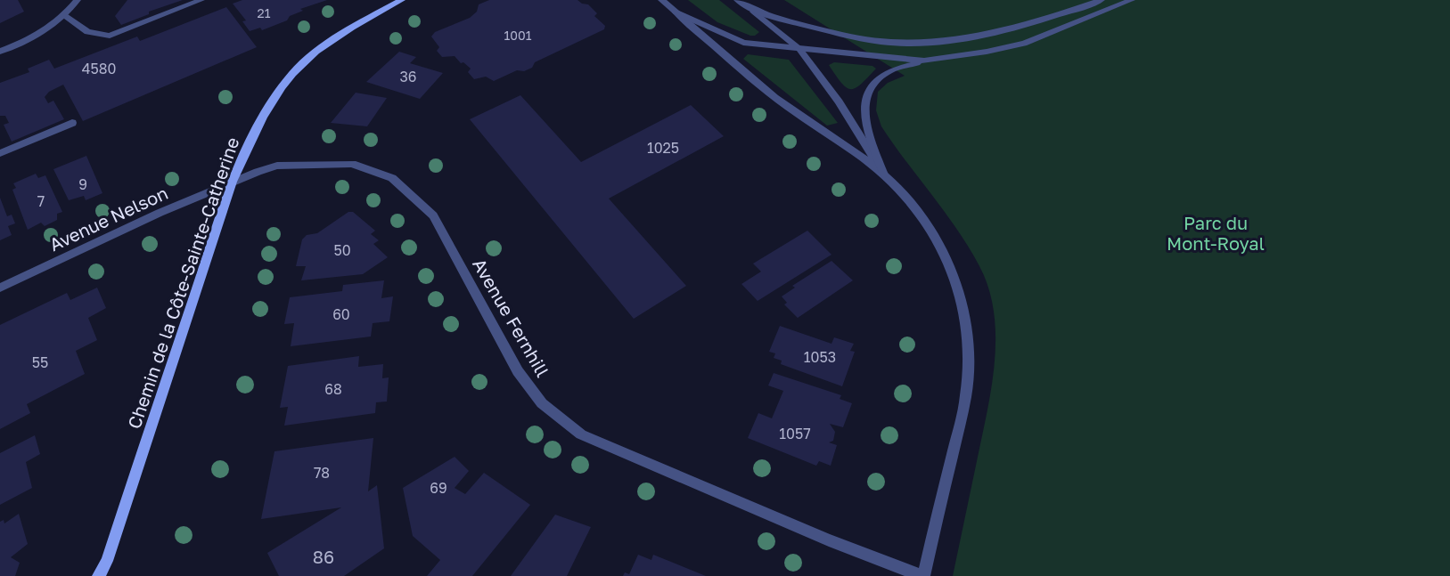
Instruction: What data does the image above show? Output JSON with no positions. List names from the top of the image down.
{
  "streets": {
    "main road": ["Chemin de la Côte-Sainte-Catherine"],
    "street": ["Avenue Nelson", "Avenue Fernhill"]
  },
  "crossings": [
    ["Avenue Nelson", "Chemin de la Côte-Sainte-Catherine"],
    ["Avenue Nelson", "Avenue Fernhill"],
    ["Chemin de la Côte-Sainte-Catherine", "Avenue Fernhill"]
  ],
  "parks": ["Parc du Mont-Royal"],
  "house_numbers": [
    "21",
    "1001",
    "4580",
    "36",
    "1025",
    "9",
    "7",
    "50",
    "60",
    "1053",
    "55",
    "68",
    "1057",
    "78",
    "69",
    "86"
  ]
}
